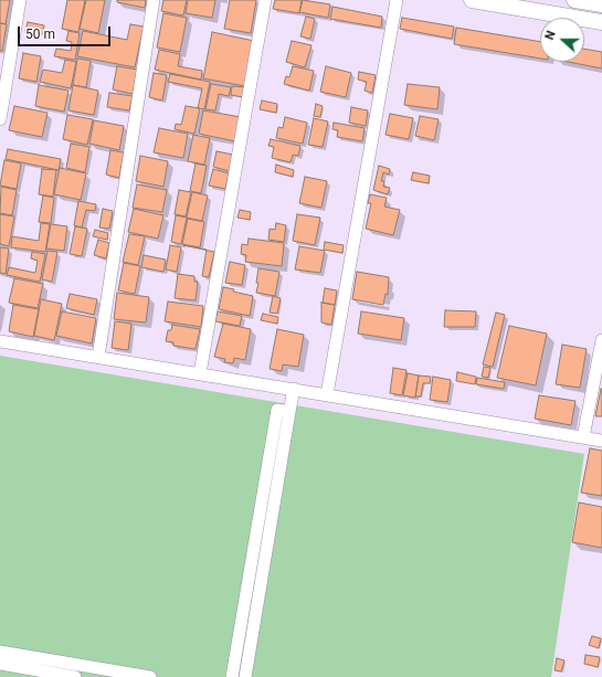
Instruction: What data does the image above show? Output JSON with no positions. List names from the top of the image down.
{
  "scale_bar": "50 m",
  "north": "left"
}
